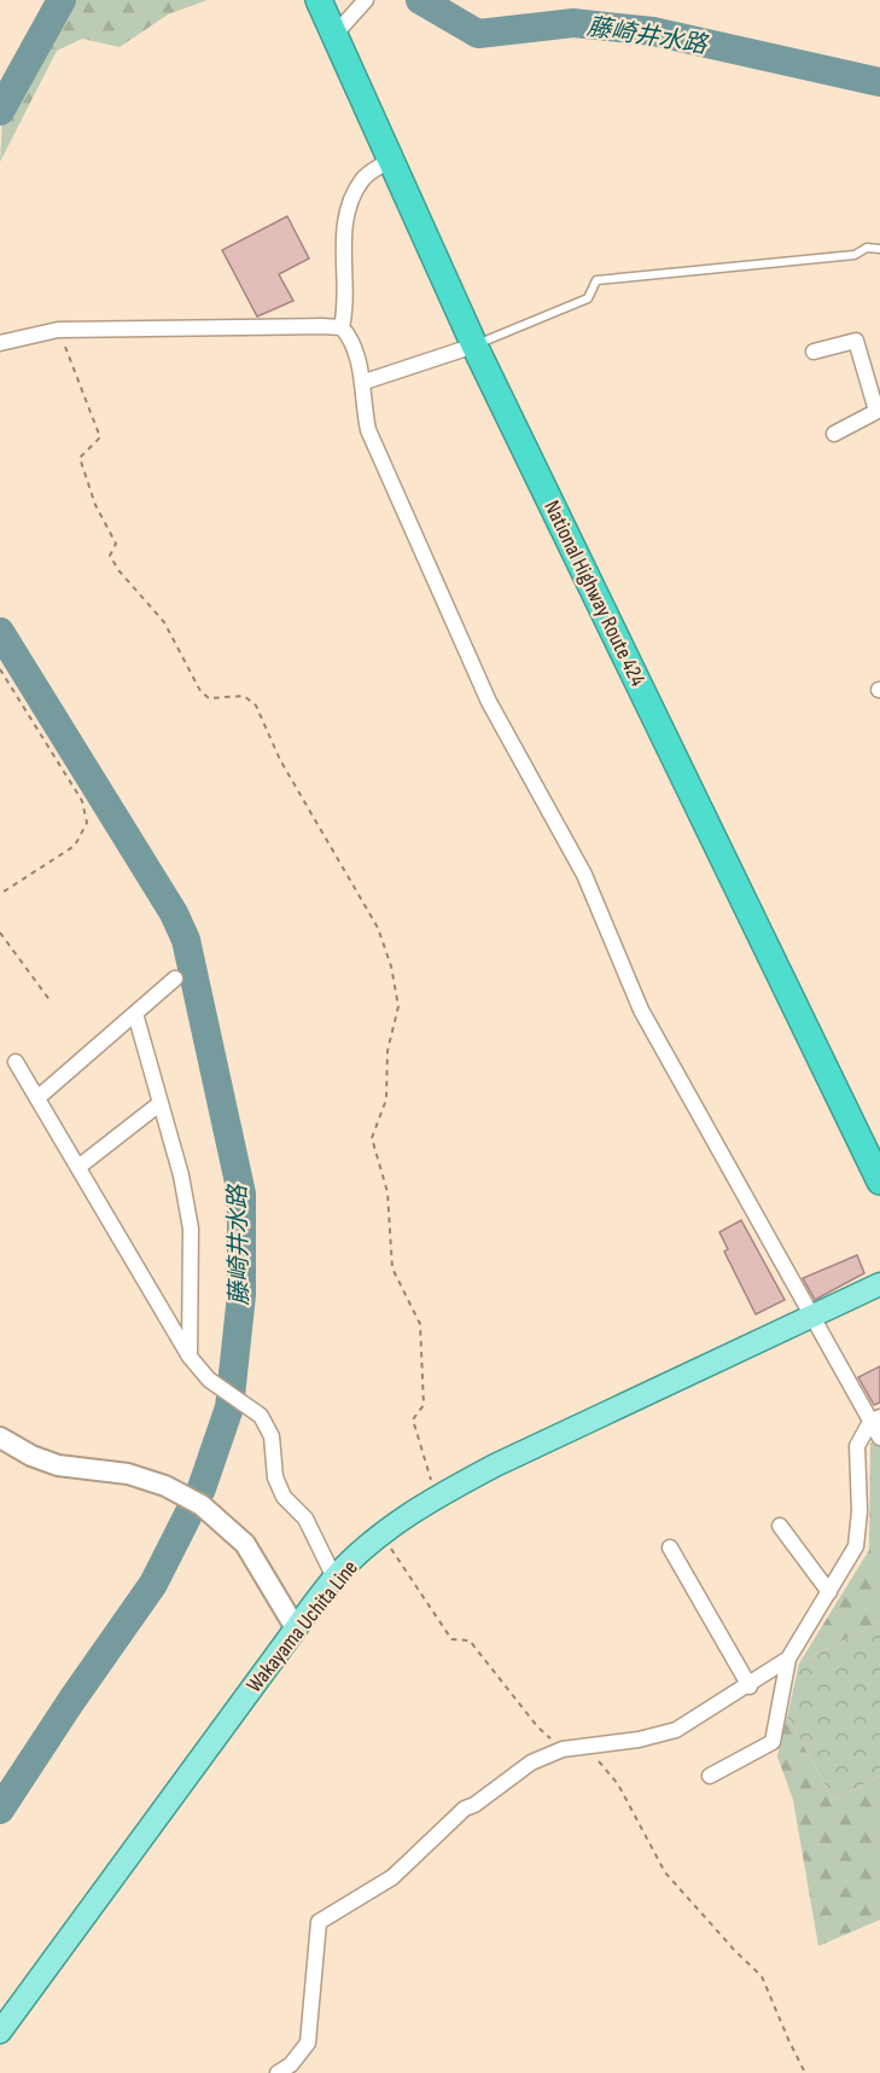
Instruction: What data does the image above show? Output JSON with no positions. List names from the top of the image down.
{
  "streets": {
    "highway": ["National Highway Route 424"],
    "main road": ["Wakayama Uchita Line"]
  },
  "water": ["藤崎井水路"]
}
